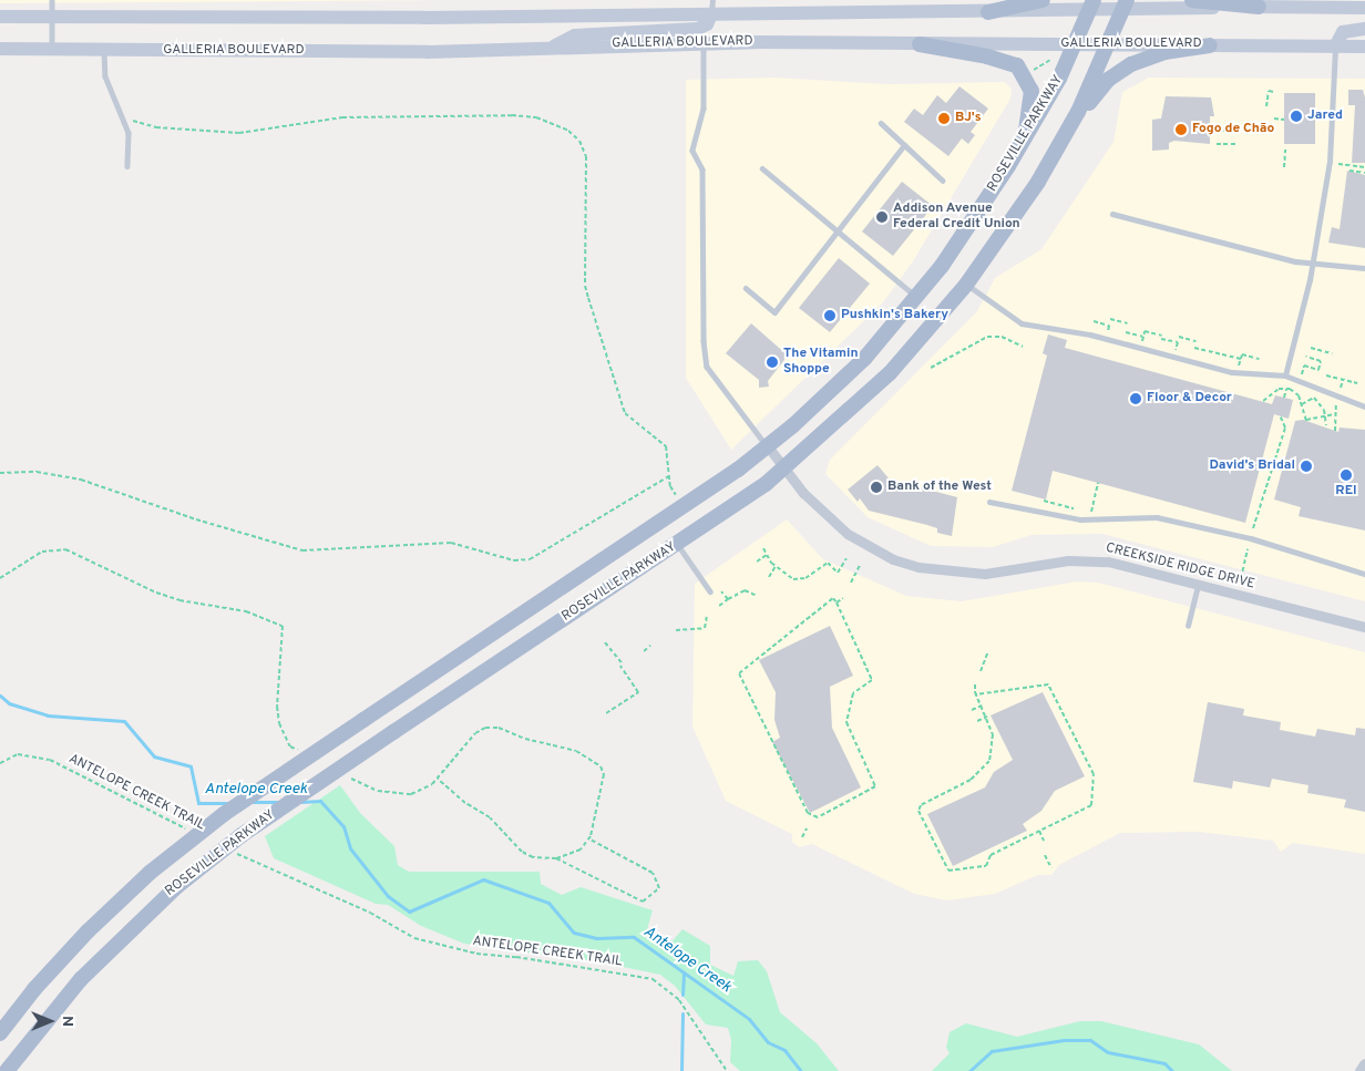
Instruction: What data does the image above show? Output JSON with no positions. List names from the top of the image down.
{
  "streets": {
    "main road": ["GALLERIA BOULEVARD", "ROSEVILLE PARKWAY"],
    "street": ["CREEKSIDE RIDGE DRIVE"],
    "path": ["ANTELOPE CREEK TRAIL"]
  },
  "crossings": [
    ["GALLERIA BOULEVARD", "ROSEVILLE PARKWAY"],
    ["ROSEVILLE PARKWAY", "CREEKSIDE RIDGE DRIVE"]
  ],
  "water": ["Antelope Creek"],
  "places": [
    "Jared",
    "BJ's",
    "Fogo de Chão",
    "Addison Avenue Federal Credit Union",
    "Pushkin's Bakery",
    "The Vitamin Shoppe",
    "Floor & Decor",
    "David's Bridal",
    "REI",
    "Bank of the West"
  ],
  "north": "right"
}
